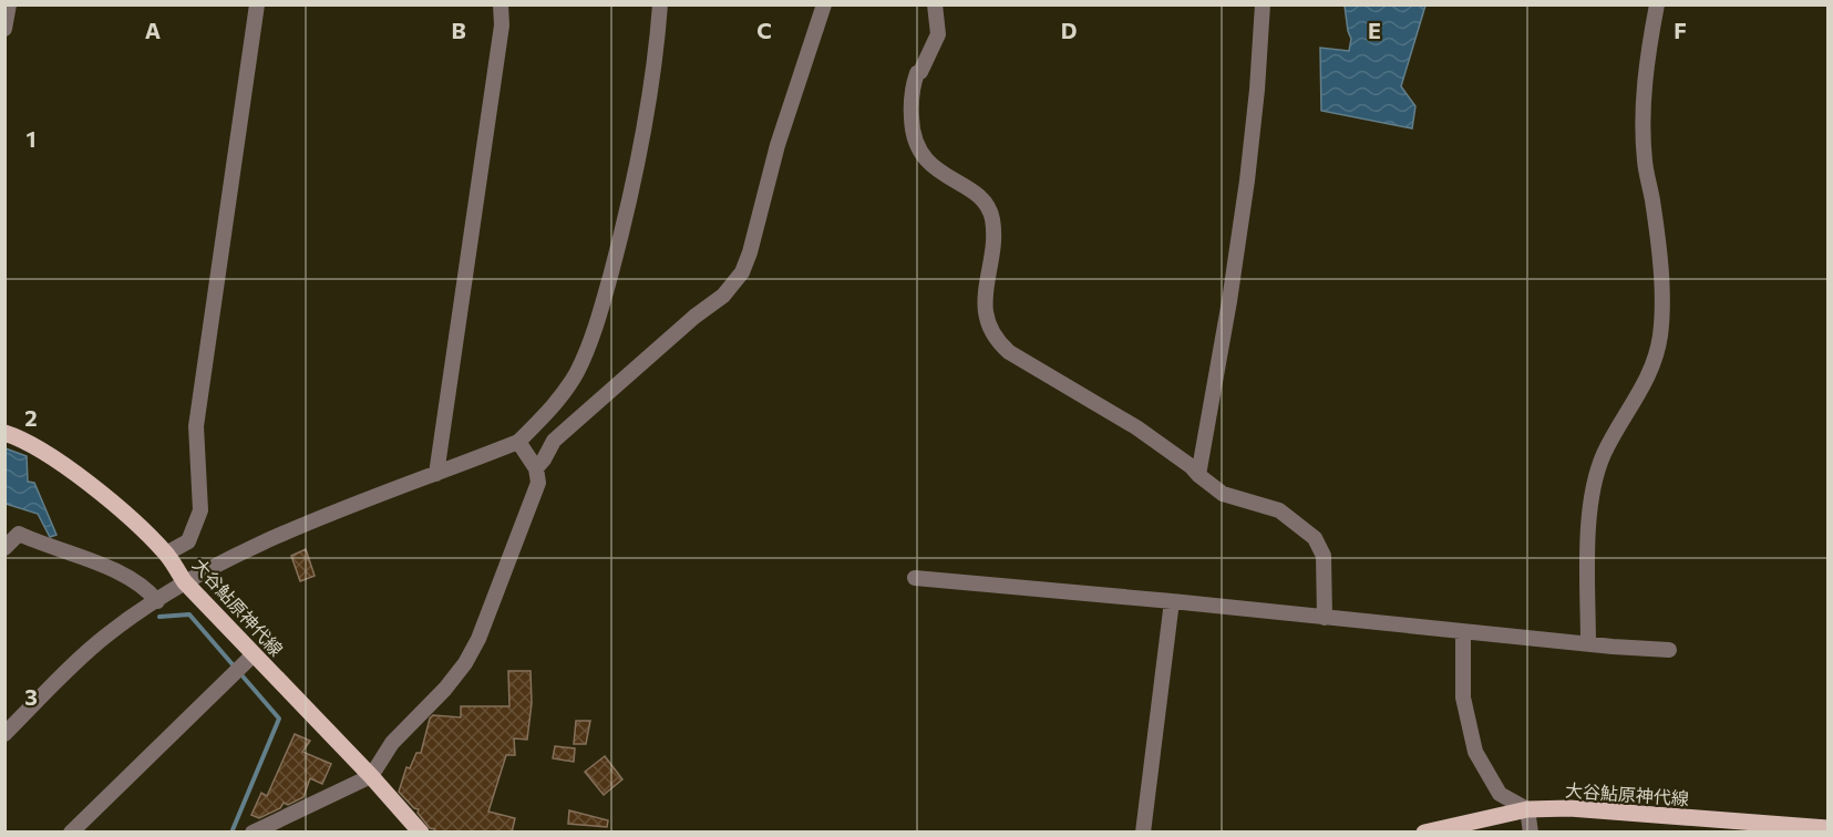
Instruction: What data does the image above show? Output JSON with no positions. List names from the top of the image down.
{
  "streets": {
    "main road": ["大谷鮎原神代線"]
  },
  "grid": {
    "columns": [
      "A",
      "B",
      "C",
      "D",
      "E",
      "F"
    ],
    "rows": ["1", "2", "3"]
  }
}
